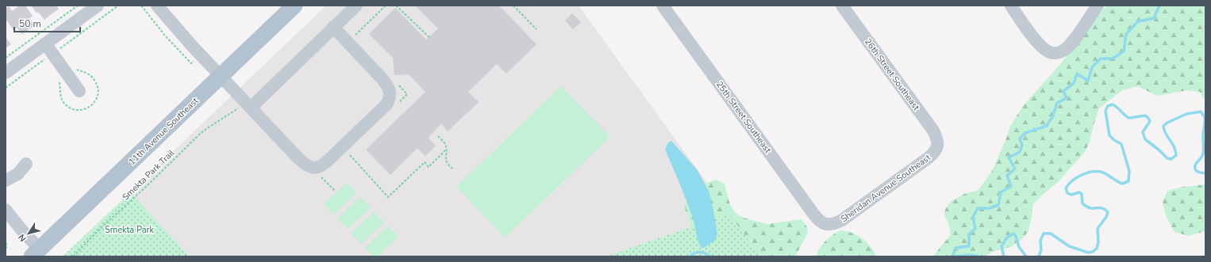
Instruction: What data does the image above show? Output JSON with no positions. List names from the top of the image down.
{
  "streets": {
    "main road": ["11th Avenue Southeast"],
    "street": ["26th Street Southeast", "25th Street Southeast", "Sheridan Avenue Southeast"],
    "path": ["Smekta Park Trail"]
  },
  "crossings": [
    ["26th Street Southeast", "Sheridan Avenue Southeast"],
    ["25th Street Southeast", "Sheridan Avenue Southeast"]
  ],
  "parks": ["Smekta Park"],
  "scale_bar": "50 m",
  "north": "bottom left"
}
